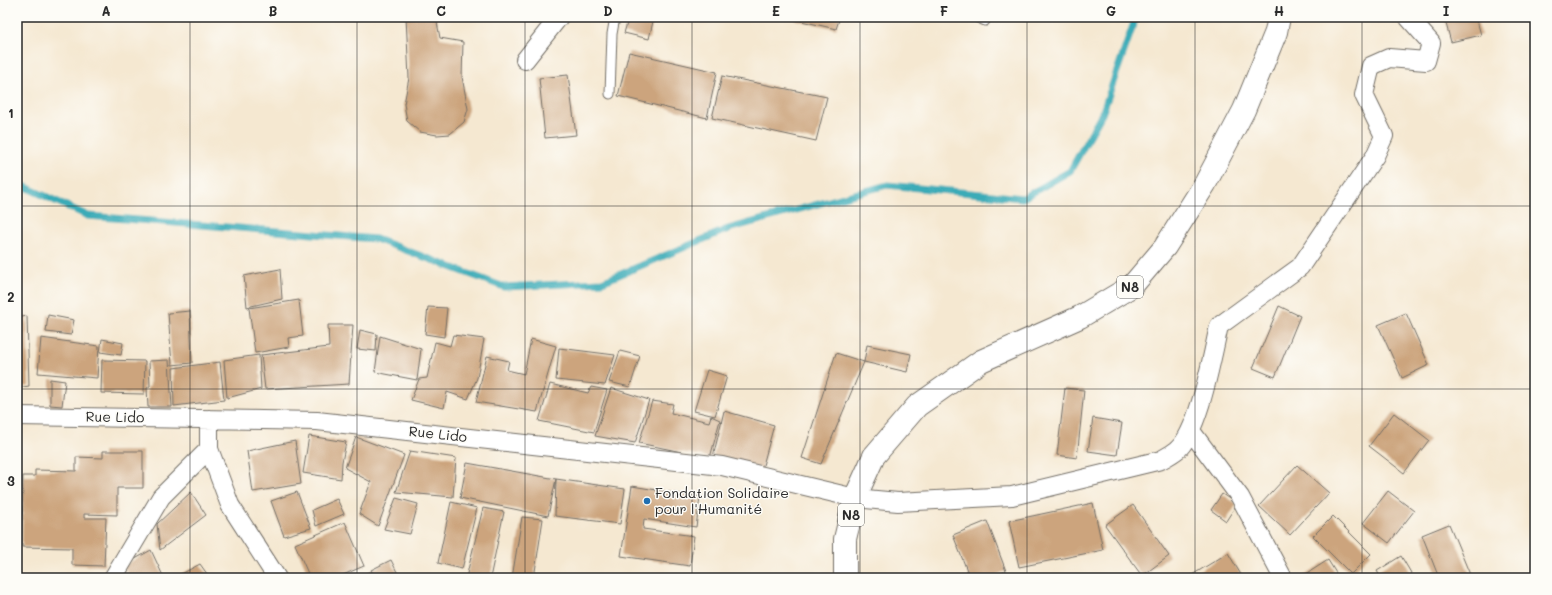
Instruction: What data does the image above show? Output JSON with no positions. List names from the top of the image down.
{
  "streets": {
    "highway": ["N8"],
    "street": ["Rue Lido"]
  },
  "crossings": [
    ["N8", "Rue Lido"]
  ],
  "places": ["Fondation Solidaire pour l'Humanité"],
  "grid": {
    "columns": [
      "A",
      "B",
      "C",
      "D",
      "E",
      "F",
      "G",
      "H",
      "I"
    ],
    "rows": ["1", "2", "3"]
  }
}
